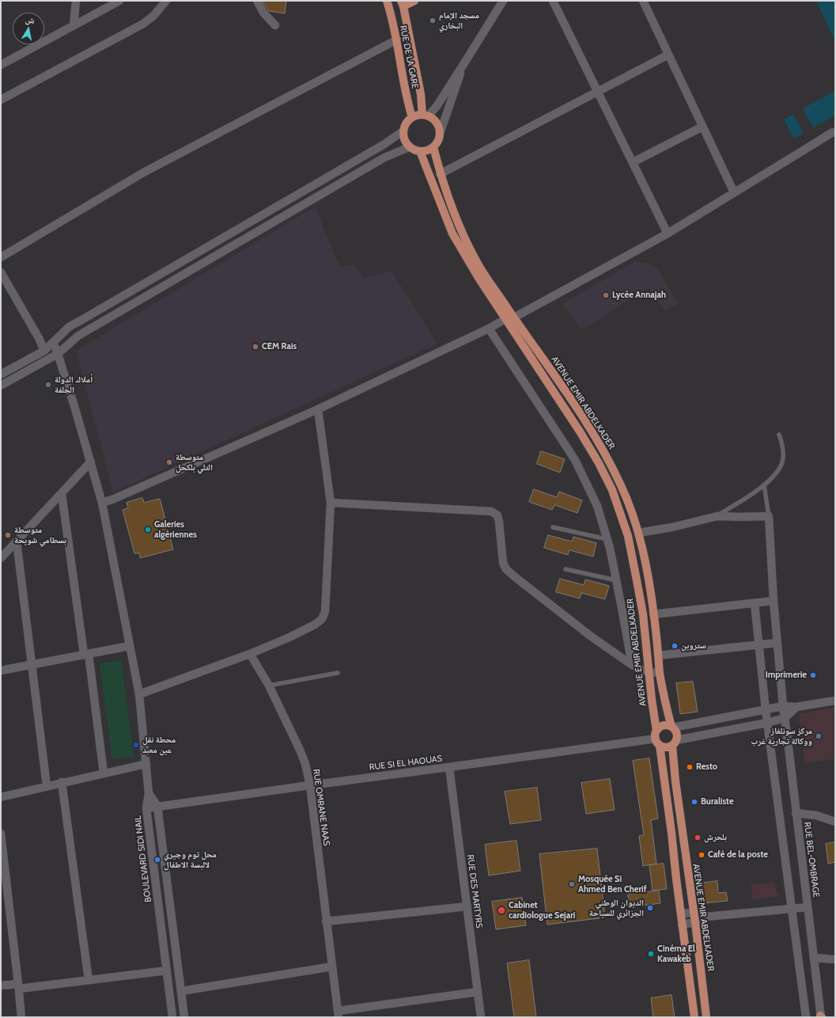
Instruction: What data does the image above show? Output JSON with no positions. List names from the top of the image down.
{
  "streets": {
    "main road": ["RUE DE LA GARE", "AVENUE EMIR ABDELKADER"],
    "street": [
      "RUE SI EL HAOUAS",
      "RUE OMRANE NAAS",
      "BOULEVARD SIDI NAIL",
      "RUE BEL-OMBRAGE",
      "RUE DES MARTYRS"
    ]
  },
  "crossings": [
    ["RUE DE LA GARE", "AVENUE EMIR ABDELKADER"],
    ["AVENUE EMIR ABDELKADER", "RUE SI EL HAOUAS"],
    ["RUE SI EL HAOUAS", "RUE OMRANE NAAS"],
    ["RUE SI EL HAOUAS", "BOULEVARD SIDI NAIL"],
    ["RUE SI EL HAOUAS", "RUE DES MARTYRS"]
  ],
  "places": [
    "مسجد الإمام البخاري",
    "Lycée Annajah",
    "CEM Rais",
    "أملاك الدولة الجلفة",
    "متوسطة التلي بلكحل",
    "Galeries algériennes",
    "متوسطة بسطامي شويحة",
    "ستروين",
    "Imprimerie",
    "مركز سونلغاز ووكالة تجارية غرب",
    "محطة نقل عين معبد",
    "Resto",
    "Buraliste",
    "بلحرش",
    "Café de la poste",
    "محل توم وجيري لالبسة الاطفال",
    "Mosquée Si Ahmed Ben Cherif",
    "الديوان الوطني الجزائري للسياحة",
    "Cabinet cardiologue Sejari",
    "Cinéma El Kawakeb"
  ],
  "north": "top"
}
